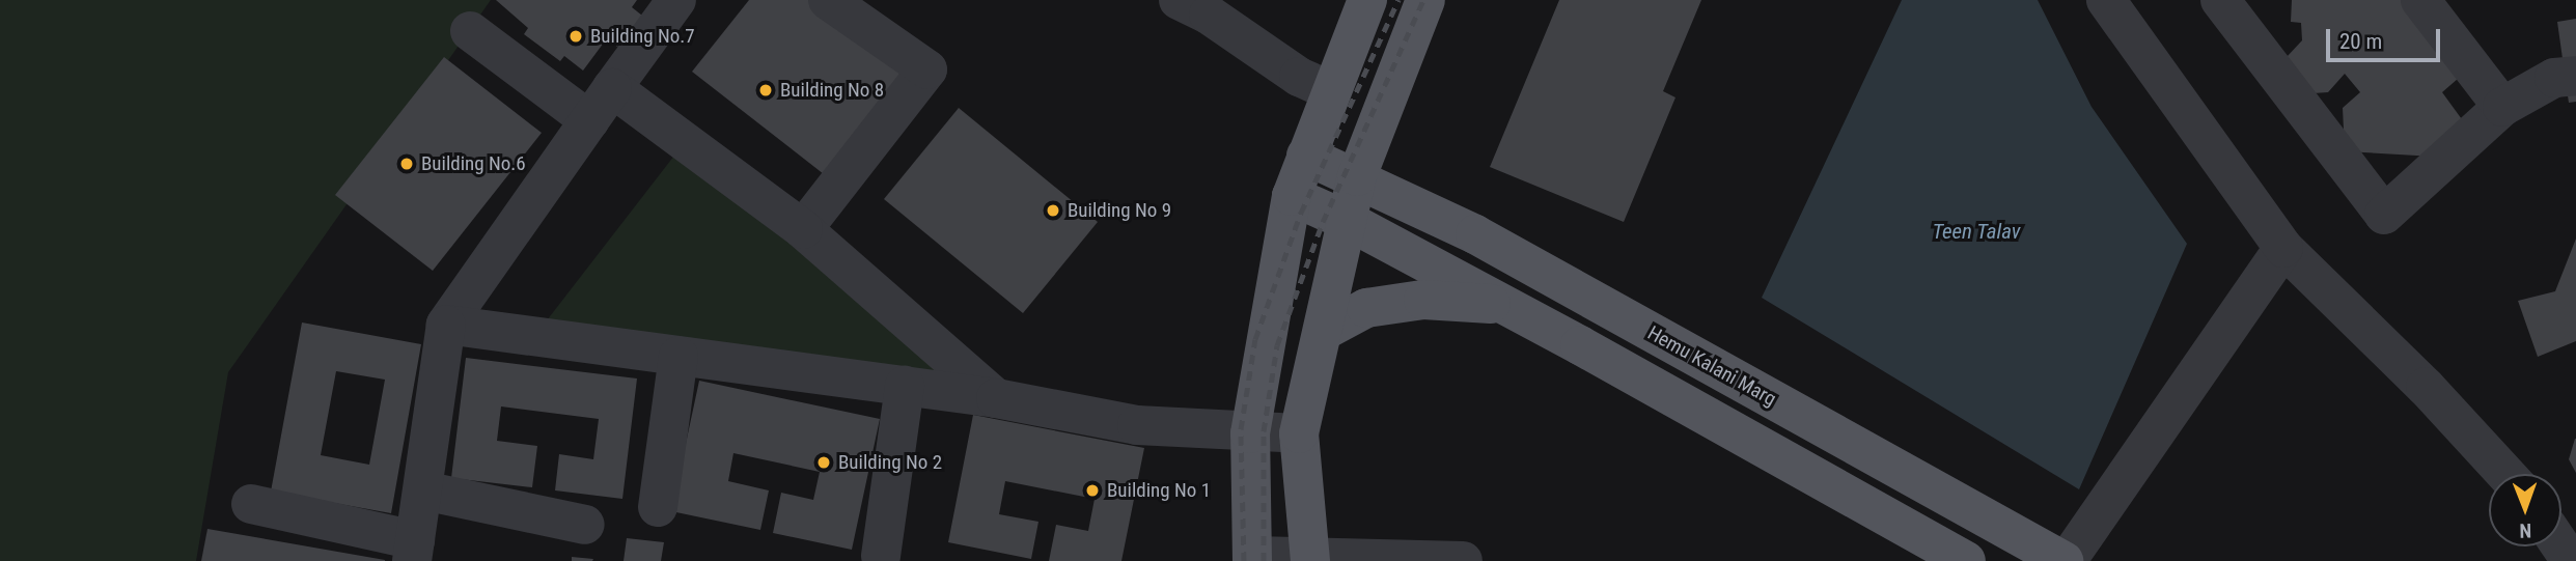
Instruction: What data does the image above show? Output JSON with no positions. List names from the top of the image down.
{
  "streets": {
    "main road": ["Hemu Kalani Marg"]
  },
  "water": ["Teen Talav"],
  "places": [
    "Building No.7",
    "Building No 8",
    "Building No.6",
    "Building No 9",
    "Building No 2",
    "Building No 1"
  ],
  "scale_bar": "20 m",
  "north": "bottom"
}
